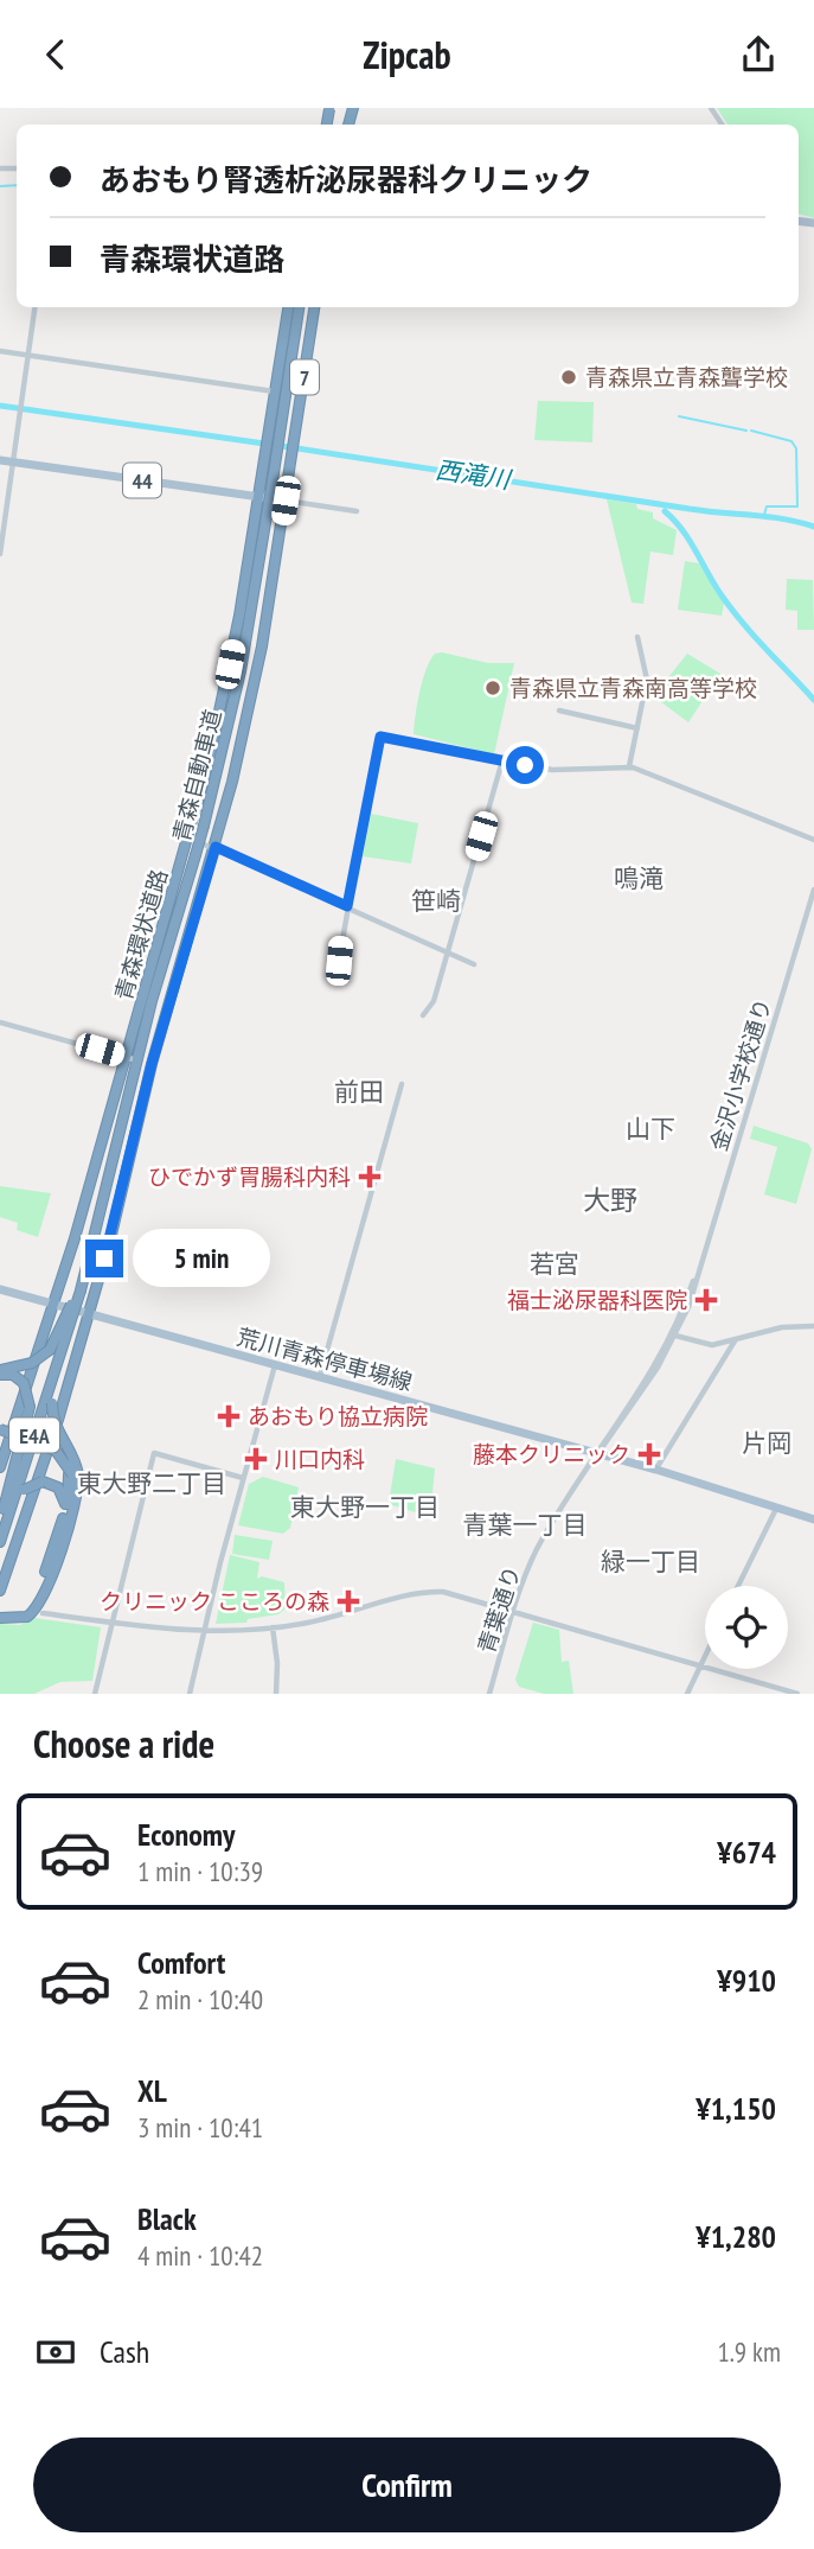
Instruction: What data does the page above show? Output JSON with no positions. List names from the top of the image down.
{
  "streets": {
    "highway": [
      "7",
      "青森自動車道",
      "青森環状道路",
      "E4A"
    ],
    "main road": ["44", "荒川青森停車場線"],
    "street": ["金沢小学校通り", "青葉通り"]
  },
  "crossings": [
    ["44", "青森環状道路"],
    ["青森環状道路", "荒川青森停車場線"],
    ["金沢小学校通り", "荒川青森停車場線"],
    ["金沢小学校通り", "青葉通り"],
    ["荒川青森停車場線", "青葉通り"]
  ],
  "districts": [
    "鳴滝",
    "笹崎",
    "前田",
    "山下",
    "大野",
    "若宮",
    "片岡",
    "東大野二丁目",
    "東大野一丁目",
    "青葉一丁目",
    "緑一丁目"
  ],
  "water": ["西滝川"],
  "places": {
    "other": ["青森県立青森聾学校", "青森県立青森南高等学校"],
    "health": [
      "ひでかず胃腸科内科",
      "福士泌尿器科医院",
      "あおもり協立病院",
      "藤本クリニック",
      "川口内科",
      "クリニック こころの森"
    ]
  },
  "page": {
    "header": "Zipcab",
    "banner": ["あおもり腎透析泌尿器科クリニック", "青森環状道路"],
    "bubble": "5 min",
    "heading": "Choose a ride",
    "list": [
      {
        "name": "Economy",
        "note": "1 min · 10:39",
        "value": "¥674"
      },
      {
        "name": "Comfort",
        "note": "2 min · 10:40",
        "value": "¥910"
      },
      {
        "name": "XL",
        "note": "3 min · 10:41",
        "value": "¥1,150"
      },
      {
        "name": "Black",
        "note": "4 min · 10:42",
        "value": "¥1,280"
      }
    ],
    "pay": ["Cash", "1.9 km"],
    "buttons": "Confirm"
  }
}
